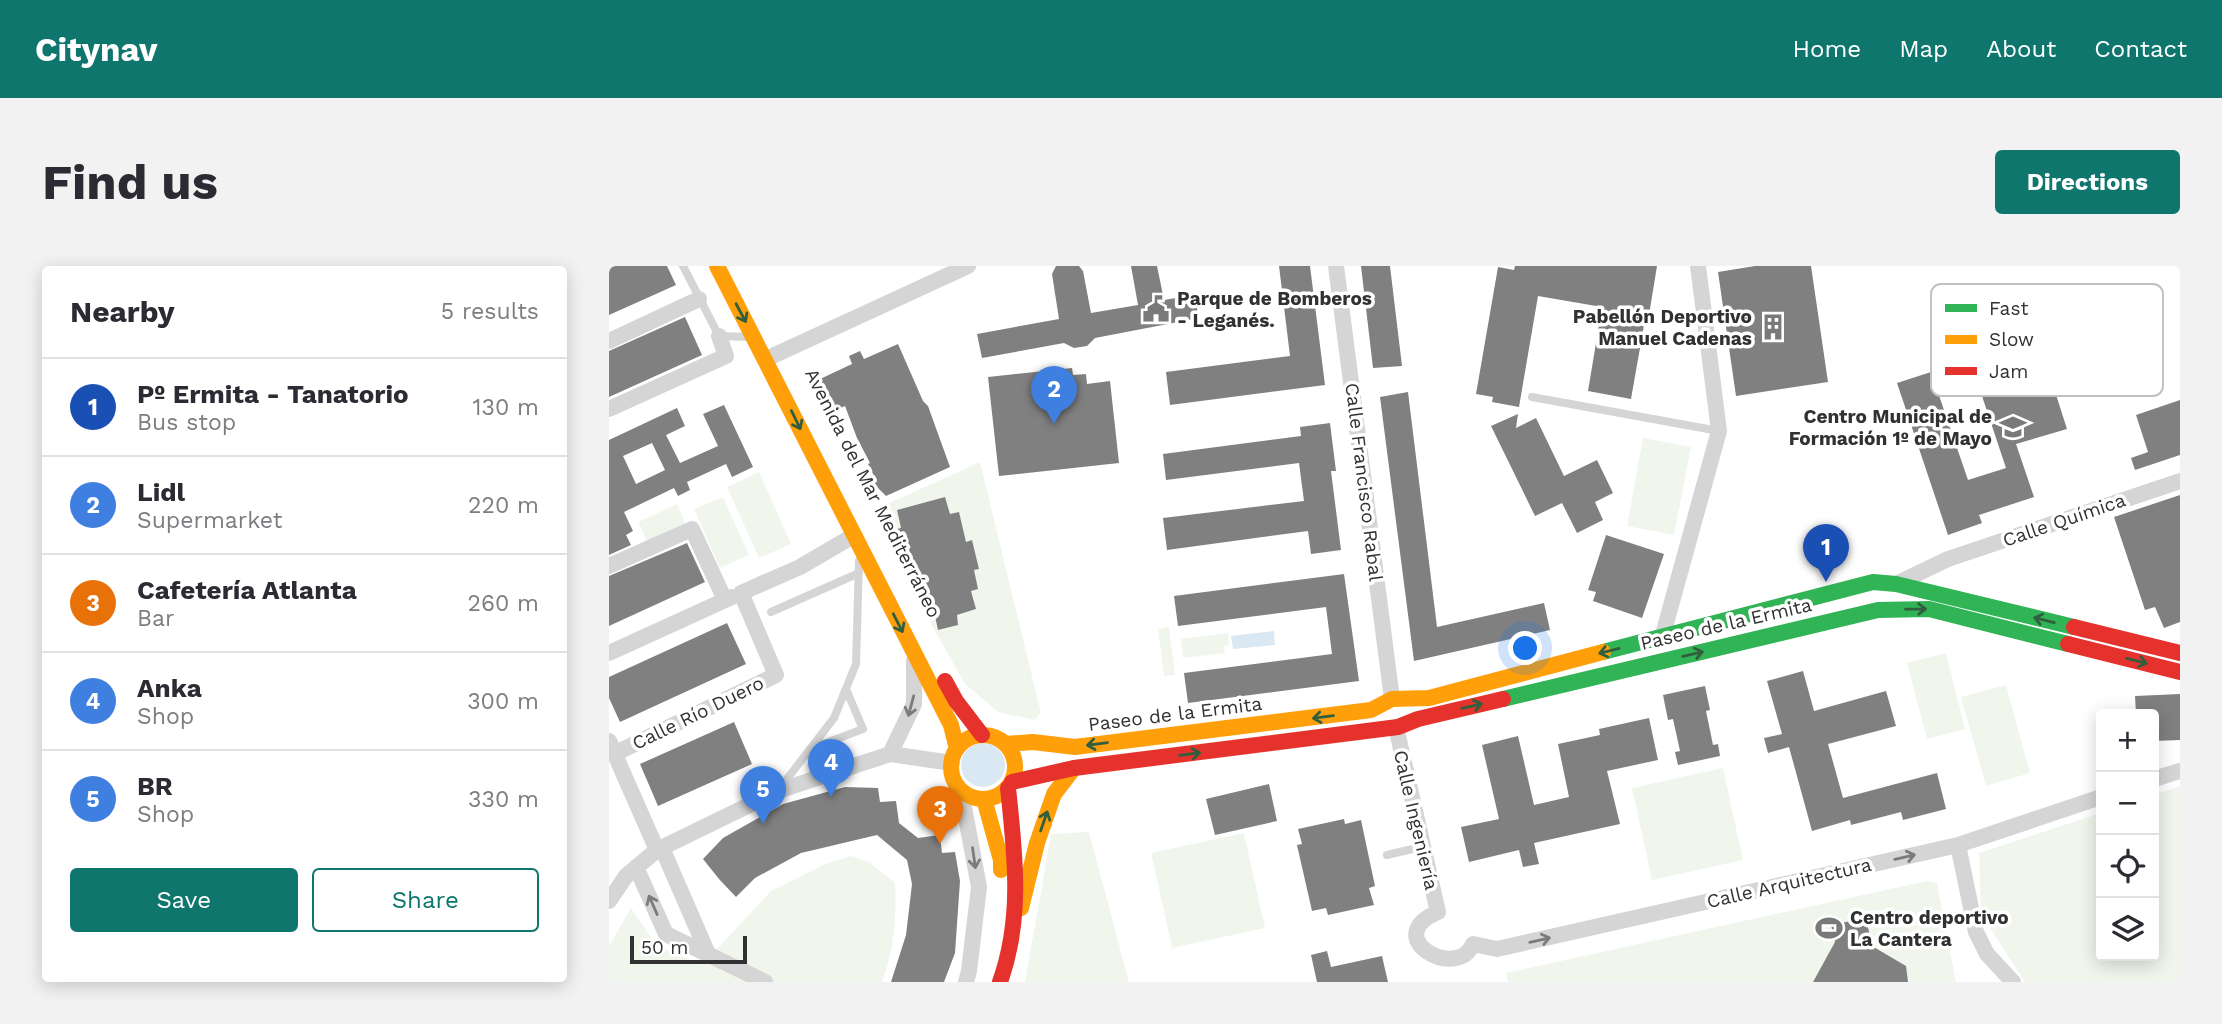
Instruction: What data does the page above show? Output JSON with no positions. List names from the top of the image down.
{
  "streets": {
    "main road": ["Avenida del Mar Mediterráneo", "Paseo de la Ermita"],
    "street": [
      "Calle Francisco Rabal",
      "Calle Química",
      "Calle Río Duero",
      "Calle Ingeniería",
      "Calle Arquitectura"
    ]
  },
  "crossings": [
    ["Calle Francisco Rabal", "Paseo de la Ermita"],
    ["Avenida del Mar Mediterráneo", "Paseo de la Ermita"],
    ["Calle Química", "Paseo de la Ermita"],
    ["Paseo de la Ermita", "Calle Ingeniería"],
    ["Calle Ingeniería", "Calle Arquitectura"]
  ],
  "one_way": ["Calle Arquitectura"],
  "places": {
    "public building": ["Parque de Bomberos - Leganés."],
    "building": ["Pabellón Deportivo Manuel Cadenas"],
    "school or university": ["Centro Municipal de Formación 1º de Mayo"],
    "sports": ["Centro deportivo La Cantera"]
  },
  "legend": ["Fast", "Slow", "Jam"],
  "scale_bar": "50 m",
  "page": {
    "header": "Citynav",
    "nav": [
      "Home",
      "Map",
      "About",
      "Contact"
    ],
    "buttons": [
      "Directions",
      ["Save", "Share"]
    ],
    "title": "Find us",
    "heading": ["Nearby", "5 results"],
    "list": [
      {
        "mark": "1",
        "name": "Pº Ermita - Tanatorio",
        "note": "Bus stop",
        "value": "130 m"
      },
      {
        "mark": "2",
        "name": "Lidl",
        "note": "Supermarket",
        "value": "220 m"
      },
      {
        "mark": "3",
        "name": "Cafetería Atlanta",
        "note": "Bar",
        "value": "260 m"
      },
      {
        "mark": "4",
        "name": "Anka",
        "note": "Shop",
        "value": "300 m"
      },
      {
        "mark": "5",
        "name": "BR",
        "note": "Shop",
        "value": "330 m"
      }
    ],
    "pins": [
      "2",
      "1",
      "4",
      "5",
      "3"
    ],
    "map_buttons": ["+", "−"],
    "scale": "50 m"
  }
}
